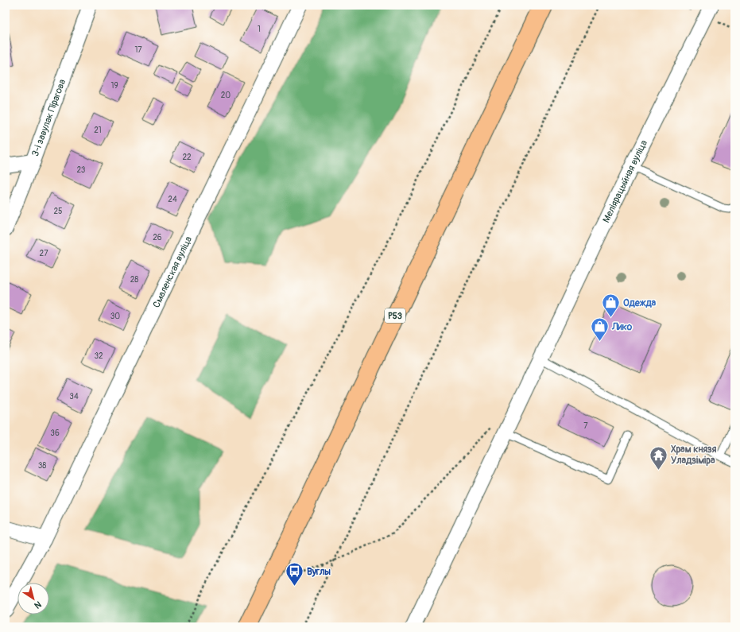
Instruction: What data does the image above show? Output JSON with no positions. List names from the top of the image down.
{
  "streets": {
    "main road": ["Р53"],
    "street": ["3-і завулак Пірагова", "Меліярацыйная вуліца", "Смаленская вуліца"]
  },
  "places": {
    "shop": ["Одежда", "Лико"],
    "temple": ["Храм князя Уладзіміра"],
    "bus stop": ["Вуглы"]
  },
  "house_numbers": [
    "1",
    "17",
    "19",
    "20",
    "21",
    "22",
    "23",
    "24",
    "25",
    "26",
    "27",
    "28",
    "30",
    "32",
    "34",
    "7",
    "36",
    "38"
  ],
  "north": "bottom right"
}
